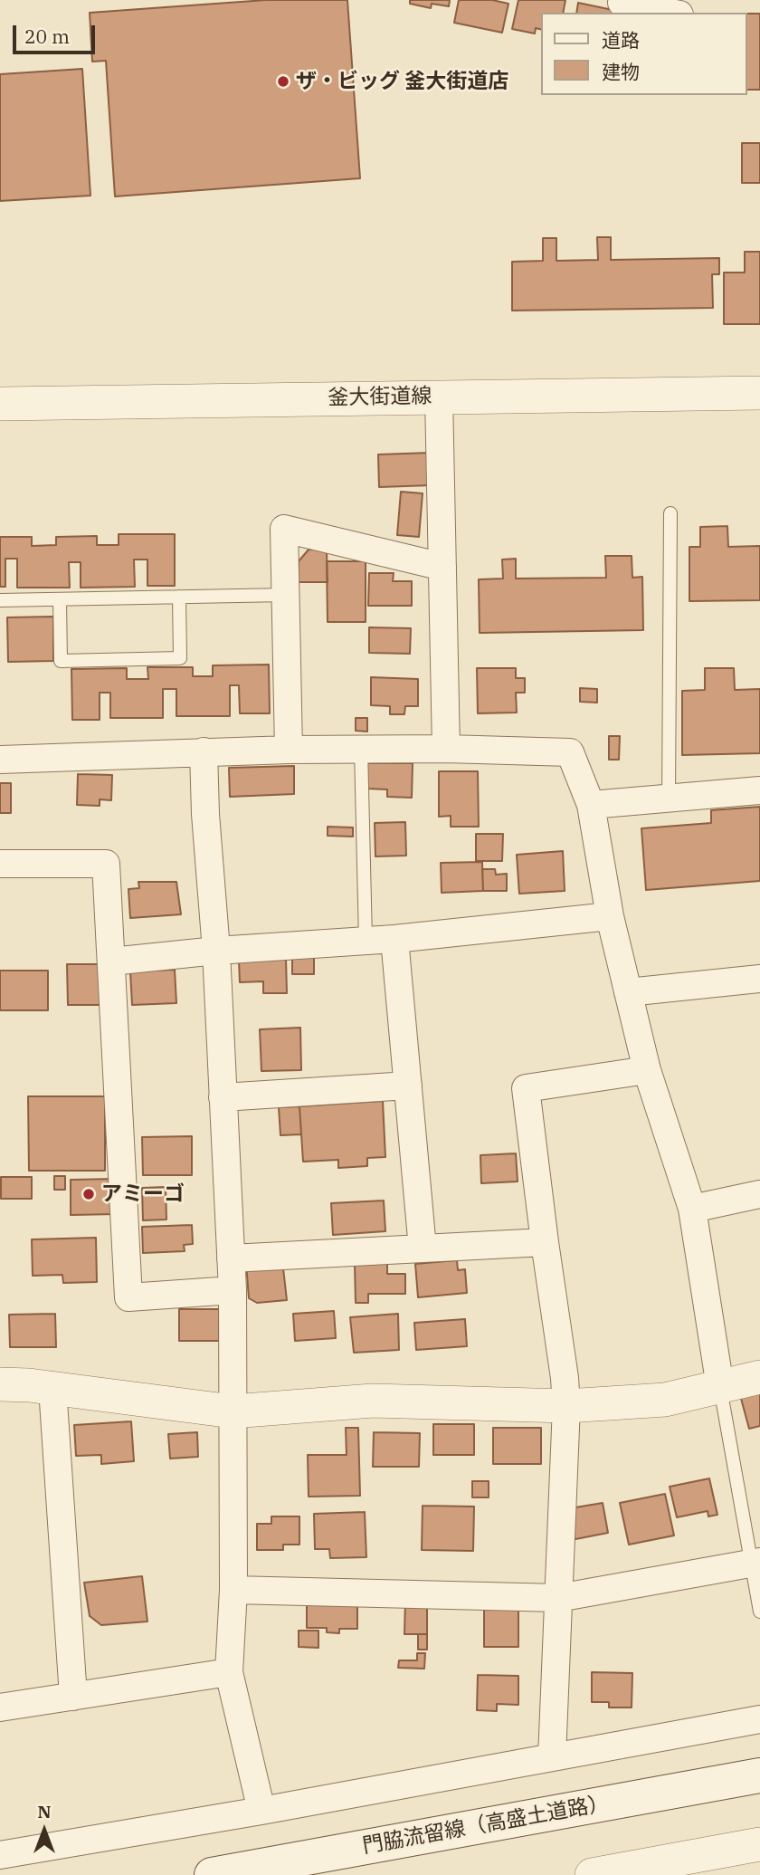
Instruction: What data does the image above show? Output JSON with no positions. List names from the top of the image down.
{
  "streets": {
    "main road": ["門脇流留線（高盛土道路）"],
    "street": ["釜大街道線"]
  },
  "places": ["ザ・ビッグ 釜大街道店", "アミーゴ"],
  "legend": ["道路", "建物"],
  "scale_bar": "20 m",
  "north": "top"
}
